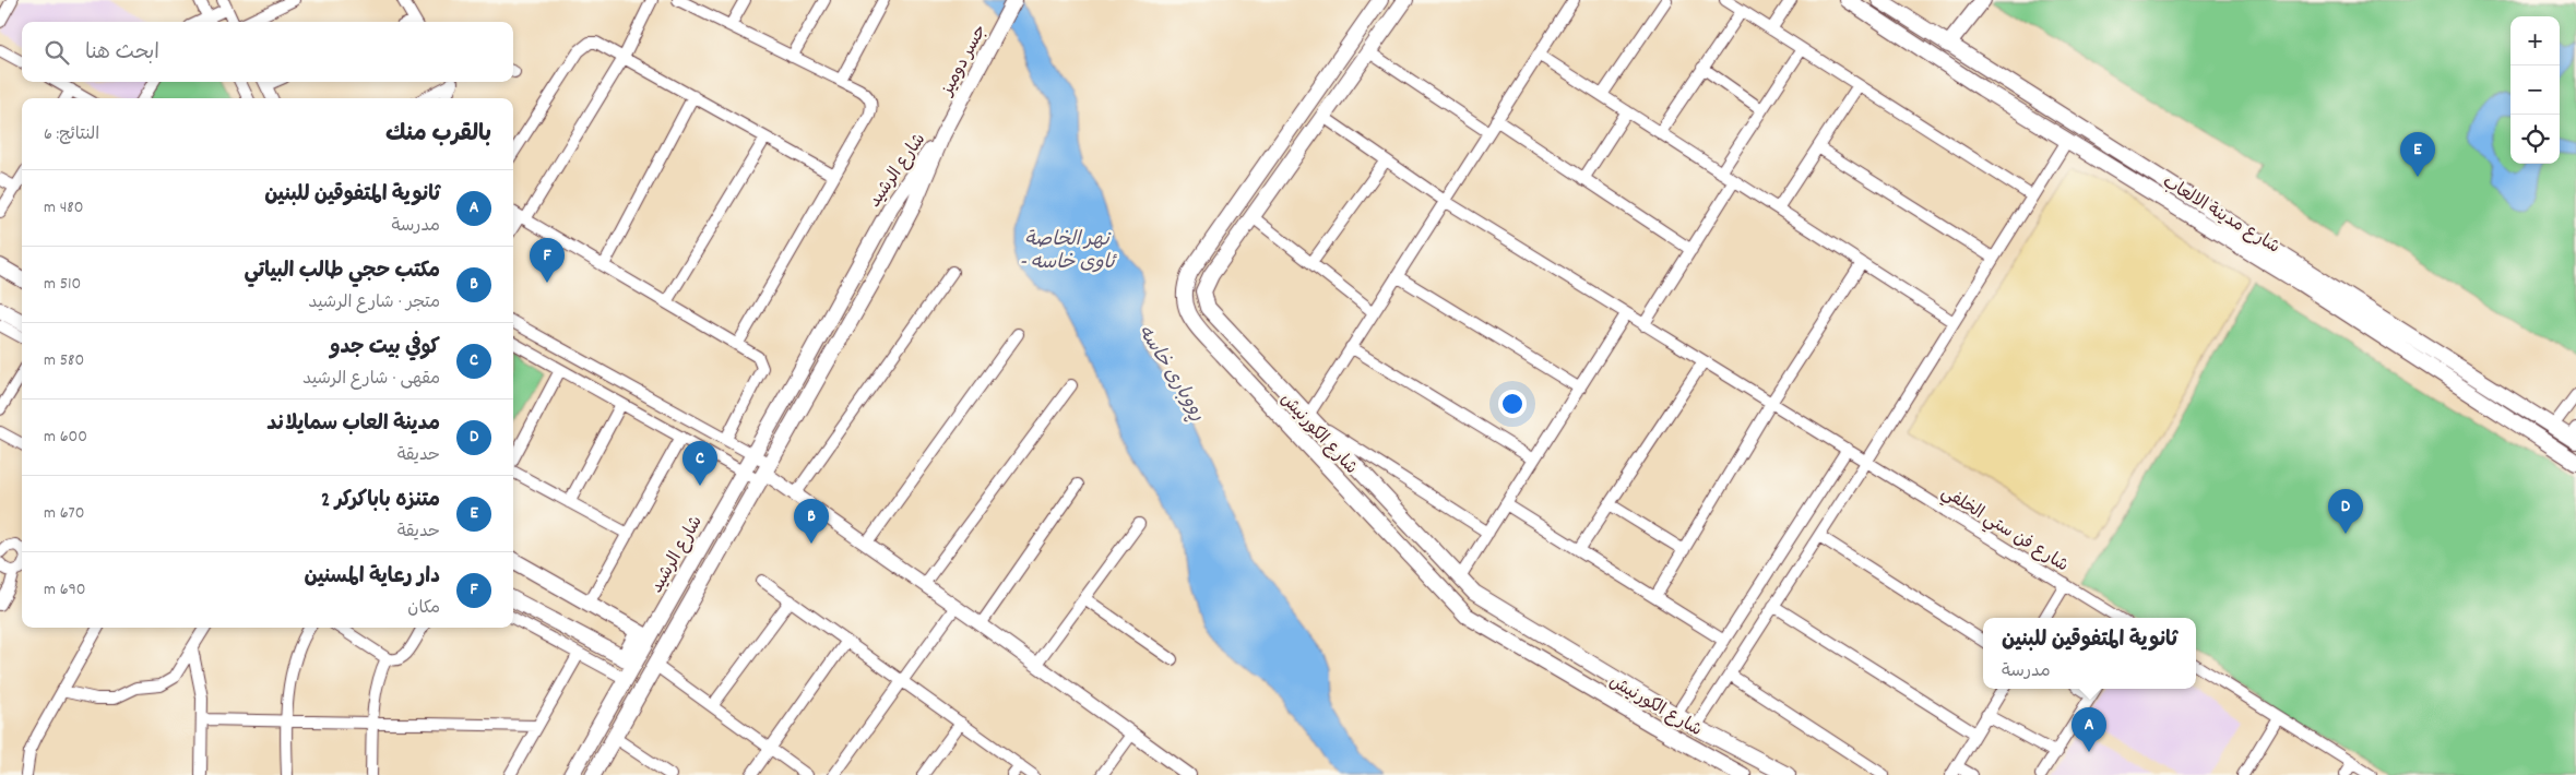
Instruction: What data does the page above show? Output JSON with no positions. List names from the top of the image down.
{
  "streets": {
    "main road": [
      "جسر دوميز",
      "شارع الرشيد",
      "شارع مدينة الالعاب",
      "شارع الكورنيش"
    ],
    "street": ["شارع فن ستي الخلفي"]
  },
  "crossings": [
    ["جسر دوميز", "شارع الرشيد"],
    ["شارع مدينة الالعاب", "شارع الكورنيش"],
    ["شارع الكورنيش", "شارع فن ستي الخلفي"]
  ],
  "water": ["نهر الخاصة - ئاوی خاسە", "ڕووباری خاسە"],
  "page": {
    "map_buttons": ["+", "−"],
    "search": "ابحث هنا",
    "heading": ["بالقرب منك", "النتائج: 6"],
    "pins": [
      "E",
      "F",
      "C",
      "D",
      "B",
      "A"
    ],
    "list": [
      {
        "mark": "A",
        "name": "ثانوية المتفوقين للبنين",
        "note": "مدرسة",
        "value": "480 m"
      },
      {
        "mark": "B",
        "name": "مكتب حجي طالب البياتي",
        "note": "متجر · شارع الرشيد",
        "value": "510 m"
      },
      {
        "mark": "C",
        "name": "كوفي بيت جدو",
        "note": "مقهى · شارع الرشيد",
        "value": "580 m"
      },
      {
        "mark": "D",
        "name": "مدينة العاب سمايلاند",
        "note": "حديقة",
        "value": "600 m"
      },
      {
        "mark": "E",
        "name": "متنزه باباكركر 2",
        "note": "حديقة",
        "value": "670 m"
      },
      {
        "mark": "F",
        "name": "دار رعاية المسنين",
        "note": "مكان",
        "value": "690 m"
      }
    ],
    "popup": ["ثانوية المتفوقين للبنين", "مدرسة"]
  }
}
